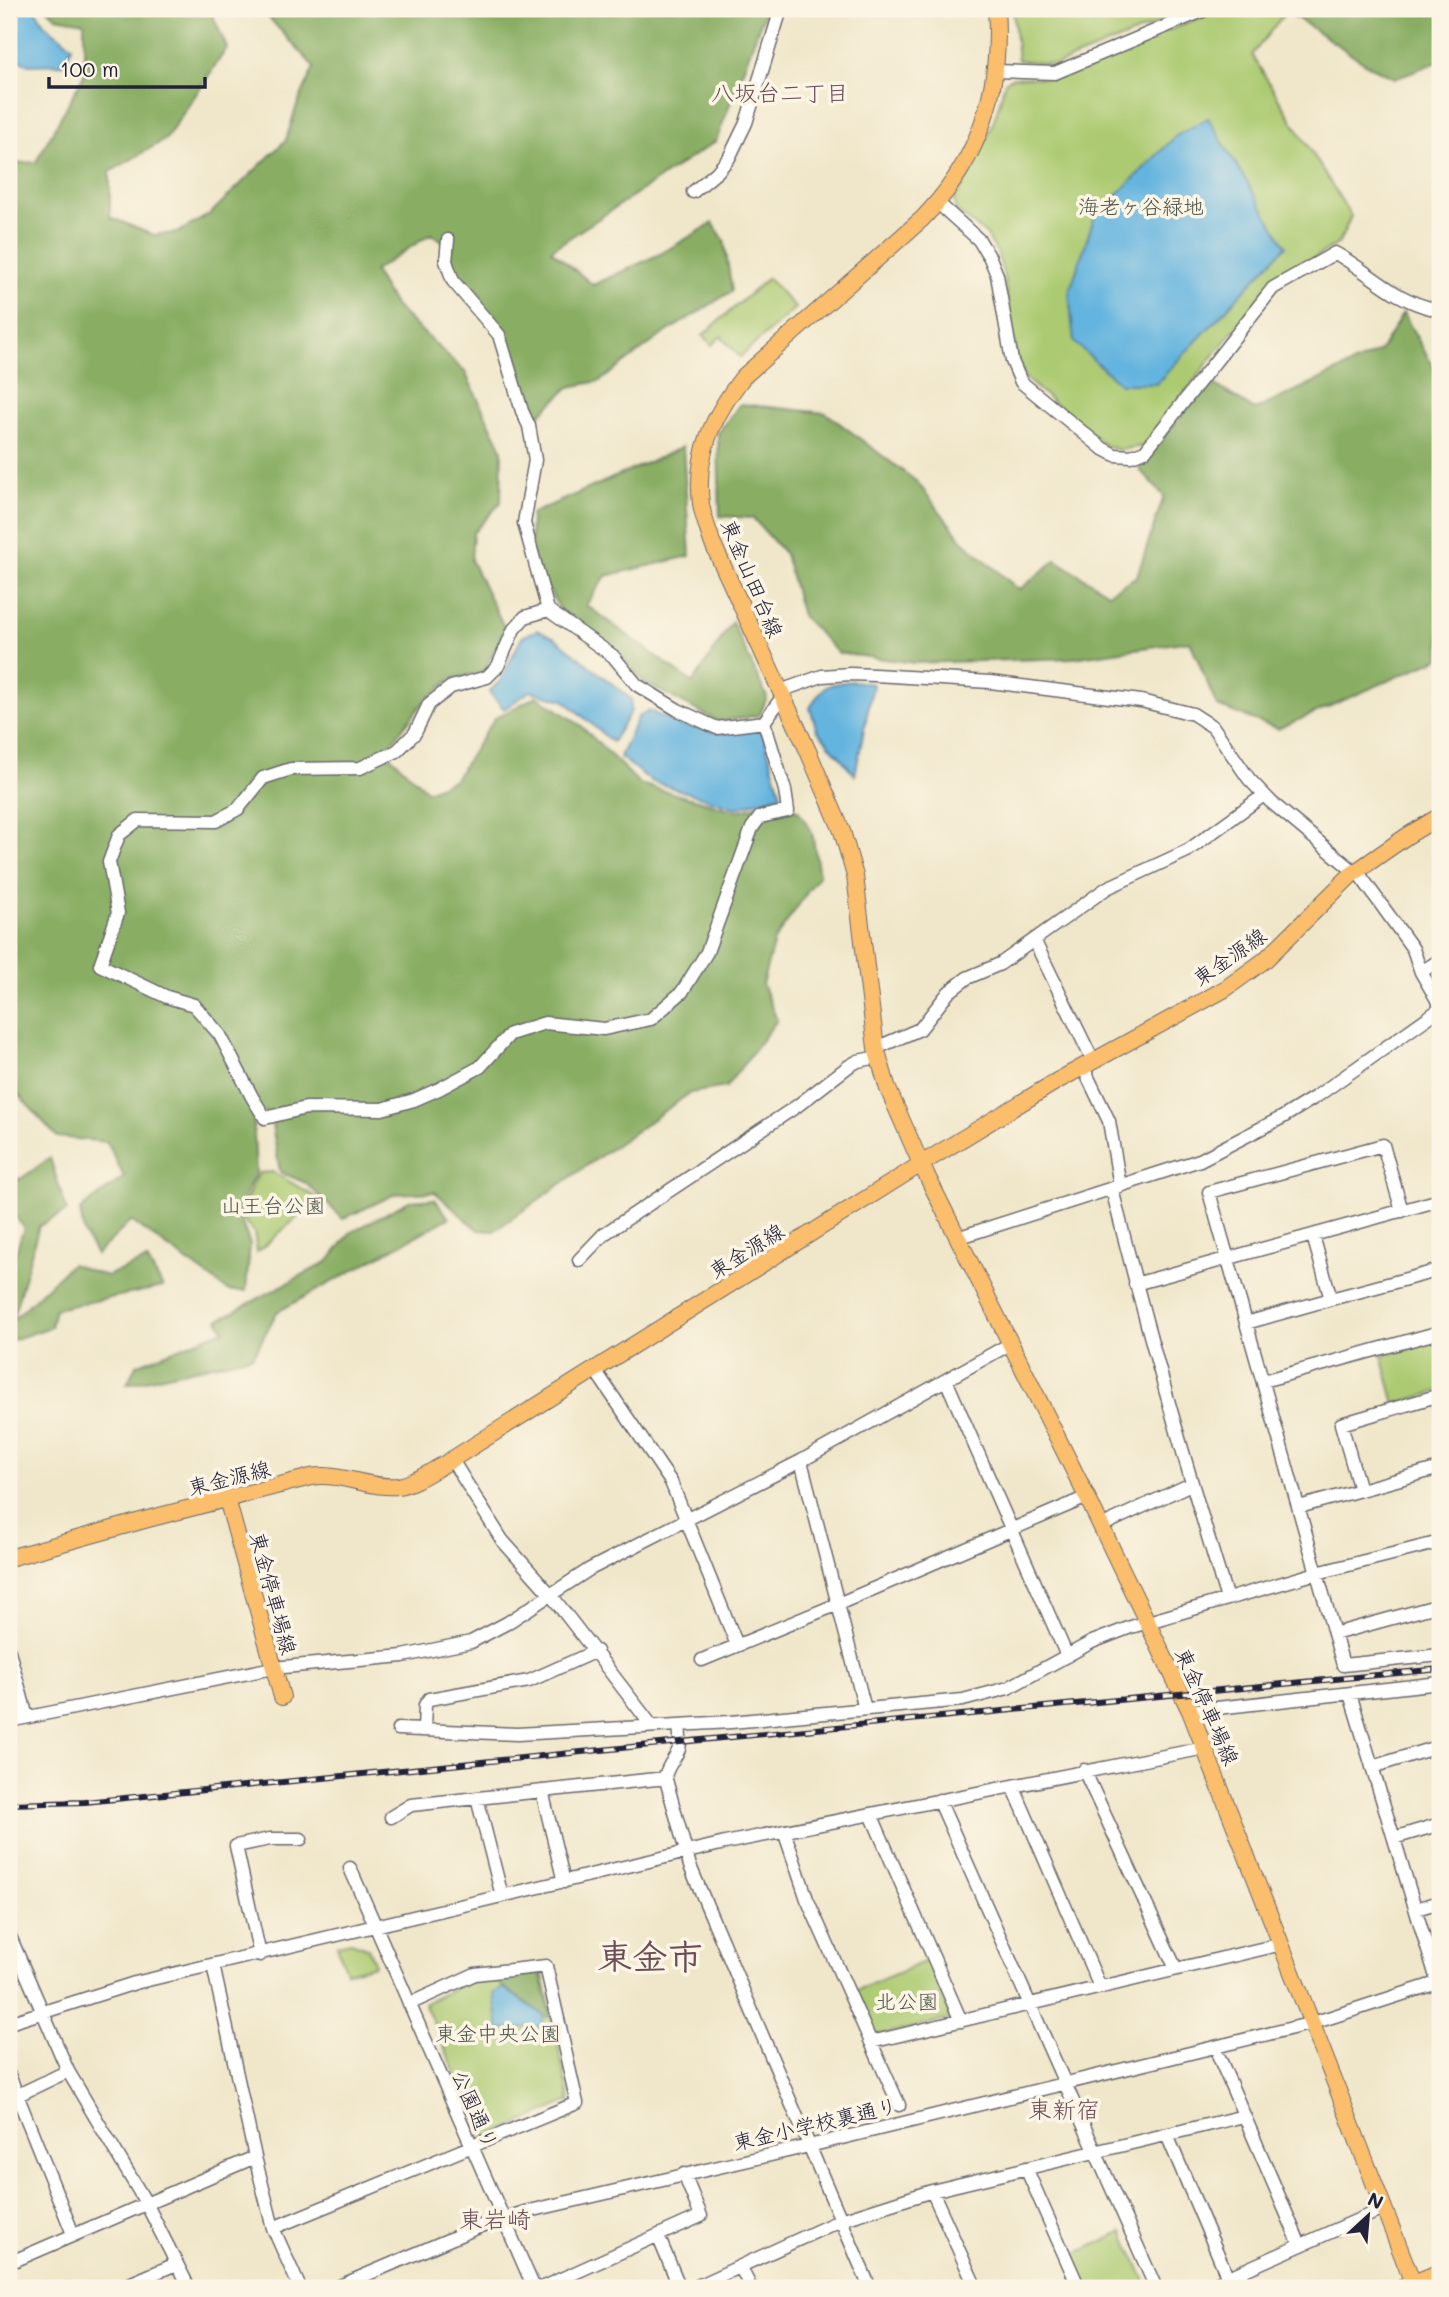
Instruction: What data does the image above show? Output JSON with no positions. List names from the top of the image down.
{
  "streets": {
    "main road": ["東金山田台線", "東金源線", "東金停車場線"],
    "street": ["公園通り", "東金小学校裏通り"]
  },
  "crossings": [
    ["東金山田台線", "東金源線"],
    ["東金山田台線", "東金停車場線"],
    ["東金源線", "東金停車場線"],
    ["東金停車場線", "東金小学校裏通り"],
    ["公園通り", "東金小学校裏通り"]
  ],
  "districts": [
    "八坂台二丁目",
    "東金市",
    "東新宿",
    "東岩崎"
  ],
  "parks": [
    "海老ヶ谷緑地",
    "山王台公園",
    "北公園",
    "東金中央公園"
  ],
  "scale_bar": "100 m",
  "north": "top right"
}
